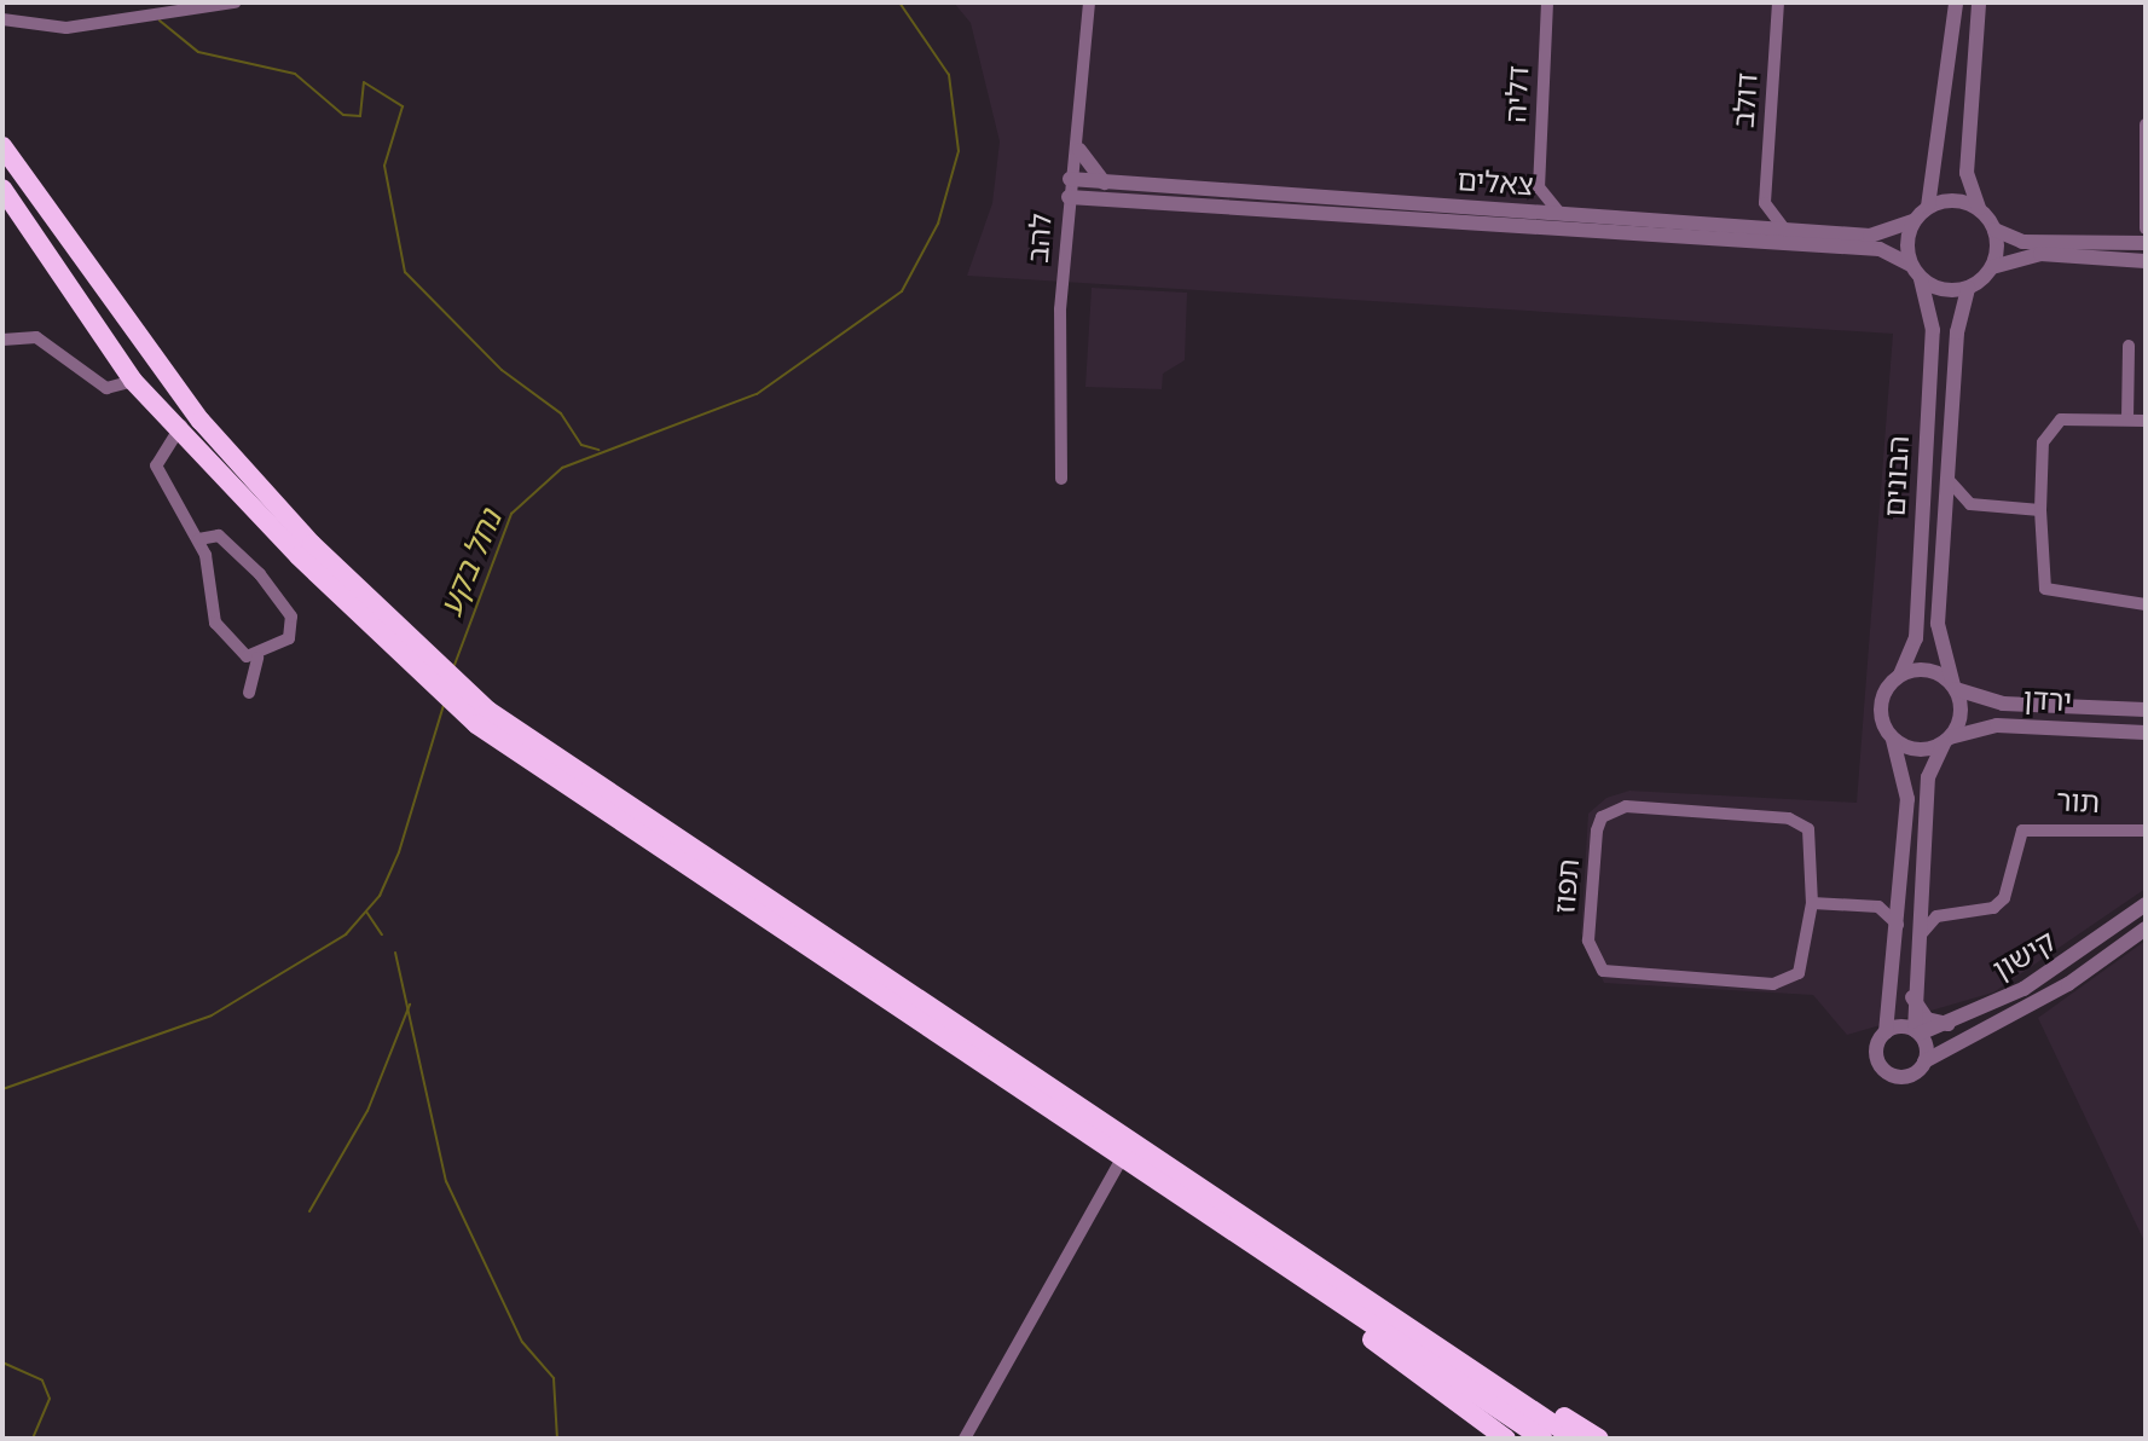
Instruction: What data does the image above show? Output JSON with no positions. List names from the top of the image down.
{
  "streets": {
    "street": [
      "דליה",
      "דולב",
      "צאלים",
      "להב",
      "הבונים",
      "ירדן",
      "תור",
      "תפוז",
      "קישון"
    ]
  },
  "crossings": [
    ["צאלים", "להב"],
    ["צאלים", "הבונים"],
    ["הבונים", "ירדן"]
  ],
  "water": ["נחל בקע"]
}
